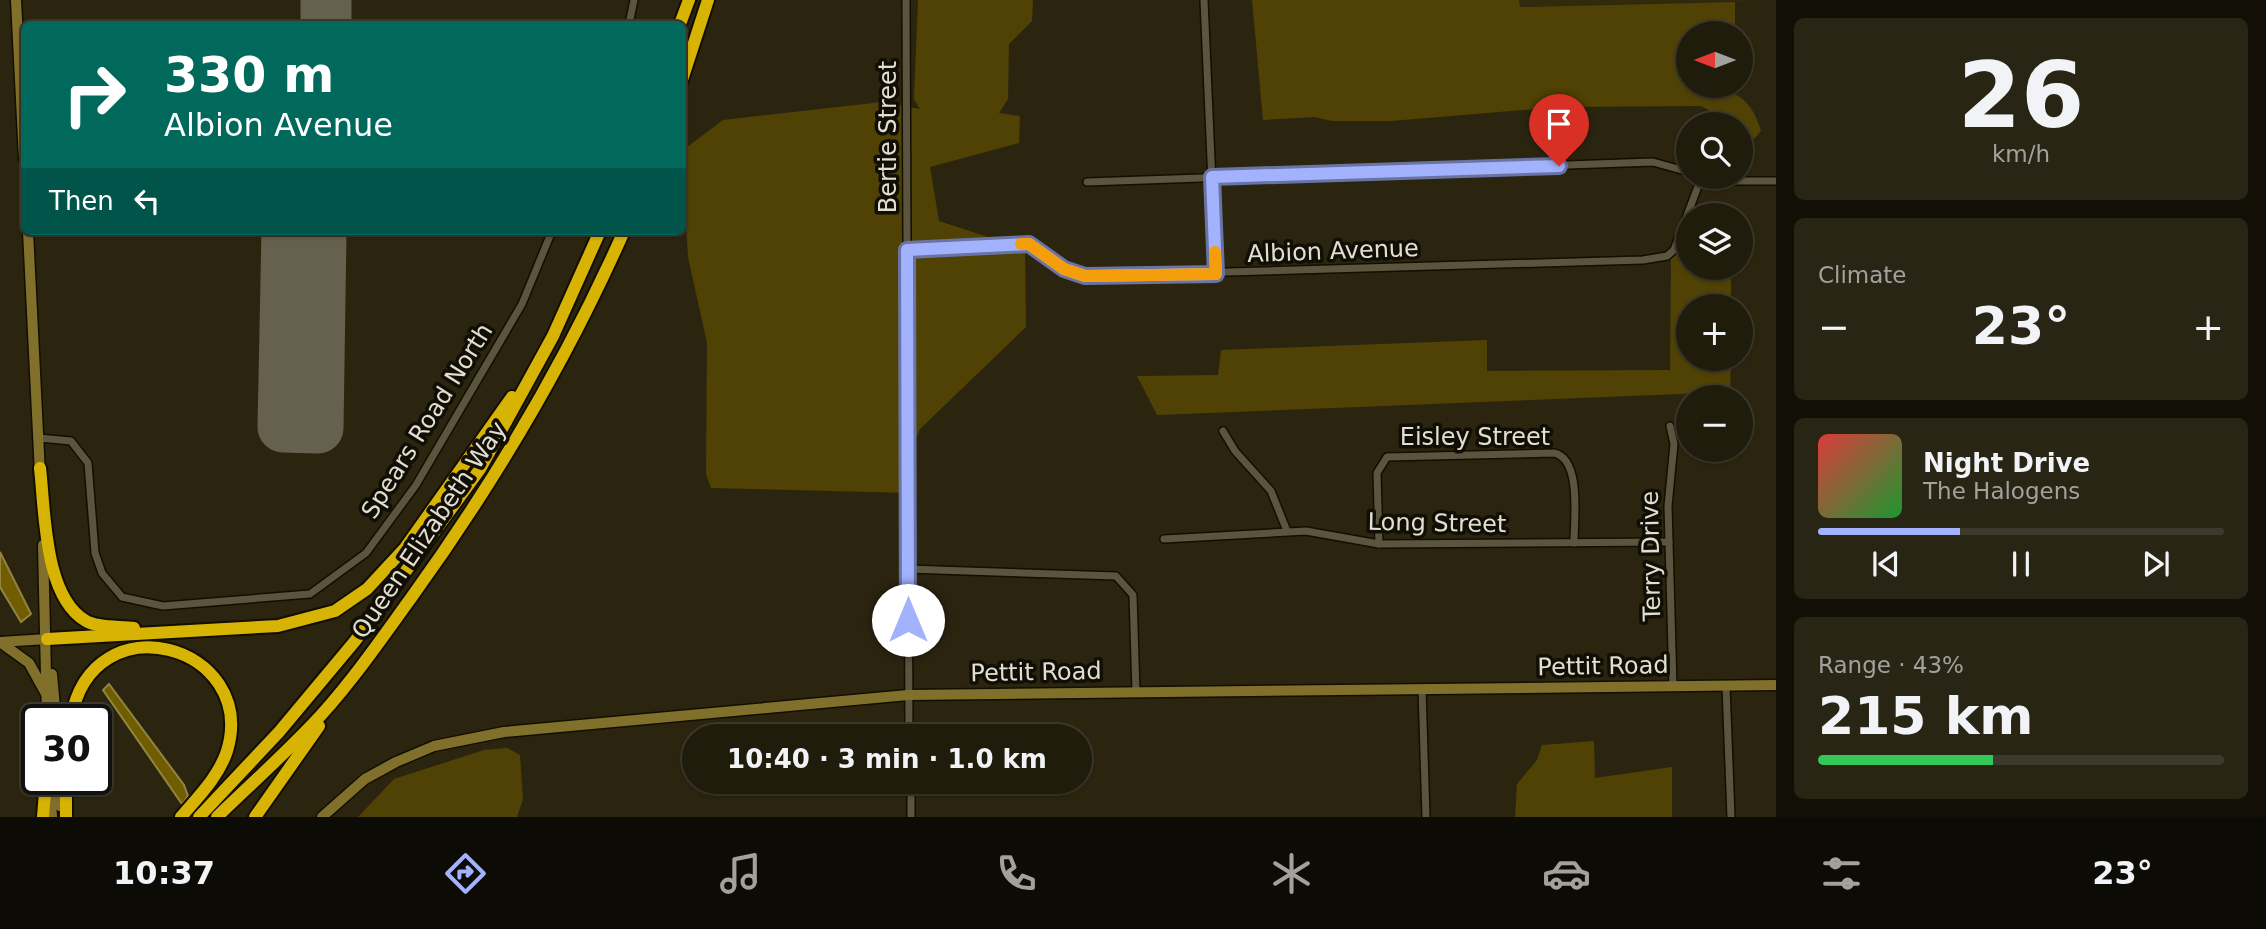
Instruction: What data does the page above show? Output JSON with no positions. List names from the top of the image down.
{
  "streets": {
    "highway": ["Queen Elizabeth Way"],
    "street": [
      "Bertie Street",
      "Albion Avenue",
      "Spears Road North",
      "Eisley Street",
      "Long Street",
      "Terry Drive",
      "Pettit Road"
    ]
  },
  "crossings": [
    ["Bertie Street", "Albion Avenue"],
    ["Bertie Street", "Pettit Road"],
    ["Eisley Street", "Long Street"],
    ["Long Street", "Terry Drive"],
    ["Terry Drive", "Pettit Road"]
  ],
  "north": "left",
  "page": {
    "tile": [
      ["26", "km/h"],
      "Climate",
      ["Range · 43%", "215 km"]
    ],
    "map_buttons": ["+", "−"],
    "turn": ["330 m", "Albion Avenue"],
    "then": "Then",
    "heat": ["−", "23°", "+"],
    "song": ["Night Drive", "The Halogens"],
    "limit": "30",
    "trip": "10:40 · 3 min · 1.0 km",
    "tabs": ["10:37", "23°"]
  }
}
